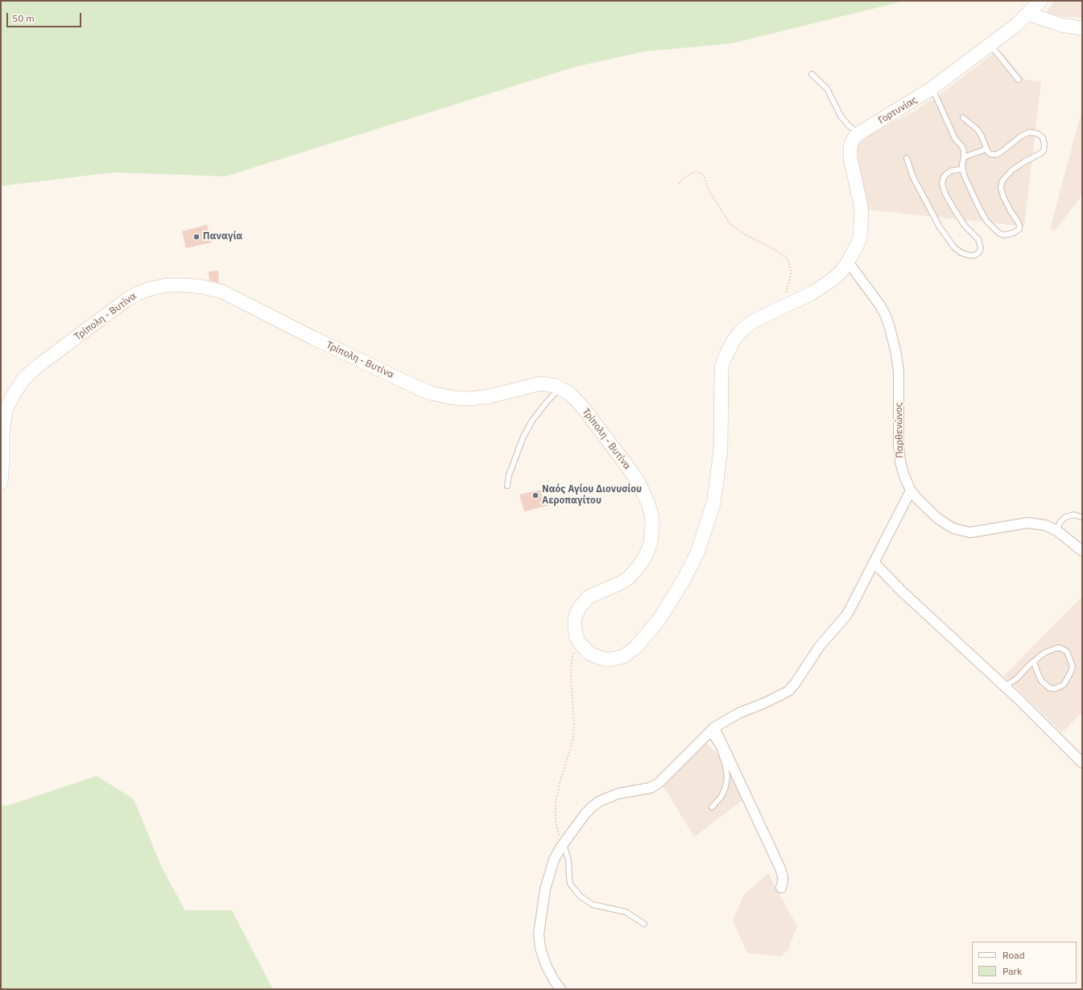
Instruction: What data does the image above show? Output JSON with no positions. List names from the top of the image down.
{
  "streets": {
    "main road": ["Γορτυνίας", "Τρίπολη - Βυτίνα"],
    "street": ["Παρθενώνος"]
  },
  "crossings": [
    ["Γορτυνίας", "Παρθενώνος"]
  ],
  "places": ["Παναγία", "Ναός Αγίου Διονυσίου Αεροπαγίτου"],
  "legend": ["Road", "Park"],
  "scale_bar": "50 m"
}
